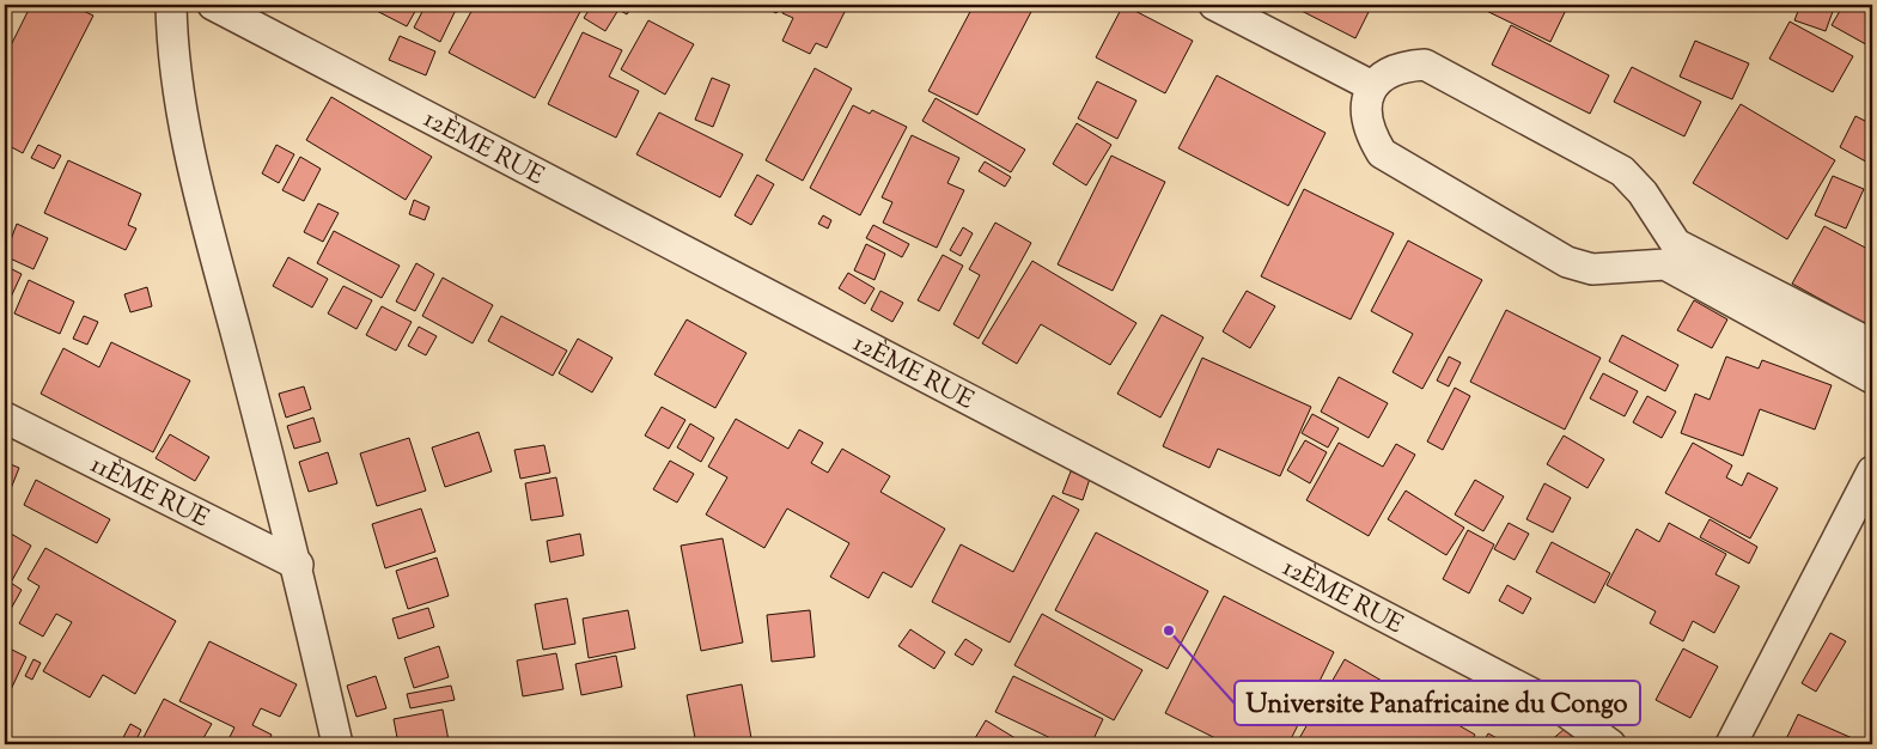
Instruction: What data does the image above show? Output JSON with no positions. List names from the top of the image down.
{
  "streets": {
    "street": ["12ÈME RUE", "11ÈME RUE"]
  },
  "places": ["Universite Panafricaine du Congo"]
}
